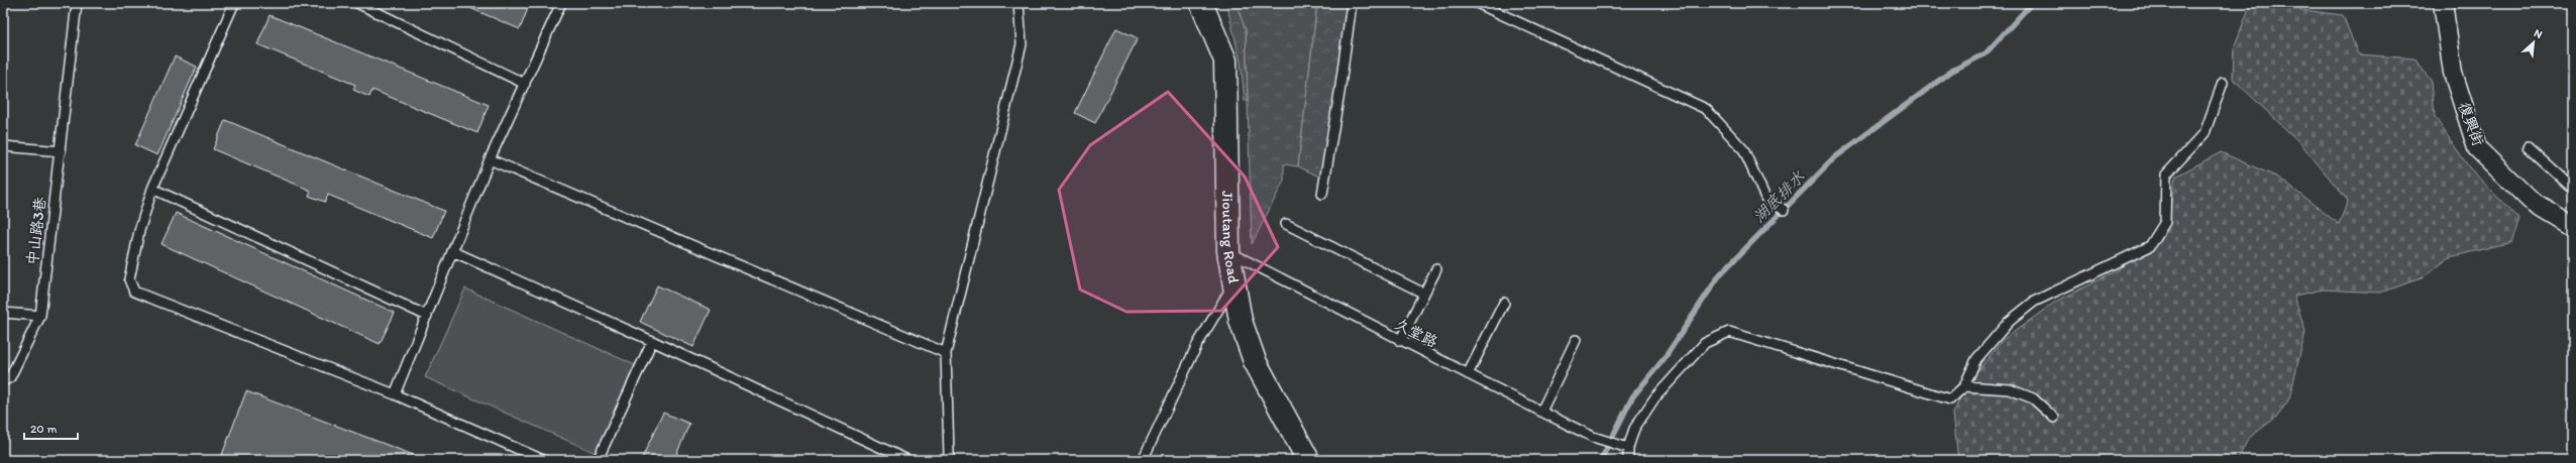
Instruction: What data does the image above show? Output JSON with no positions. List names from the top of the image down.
{
  "streets": {
    "street": ["復興街", "Jioutang Road"],
    "lane": ["中山路3巷", "久堂路"]
  },
  "crossings": [
    ["Jioutang Road", "久堂路"]
  ],
  "water": ["湖底排水"],
  "scale_bar": "20 m",
  "north": "top right"
}
